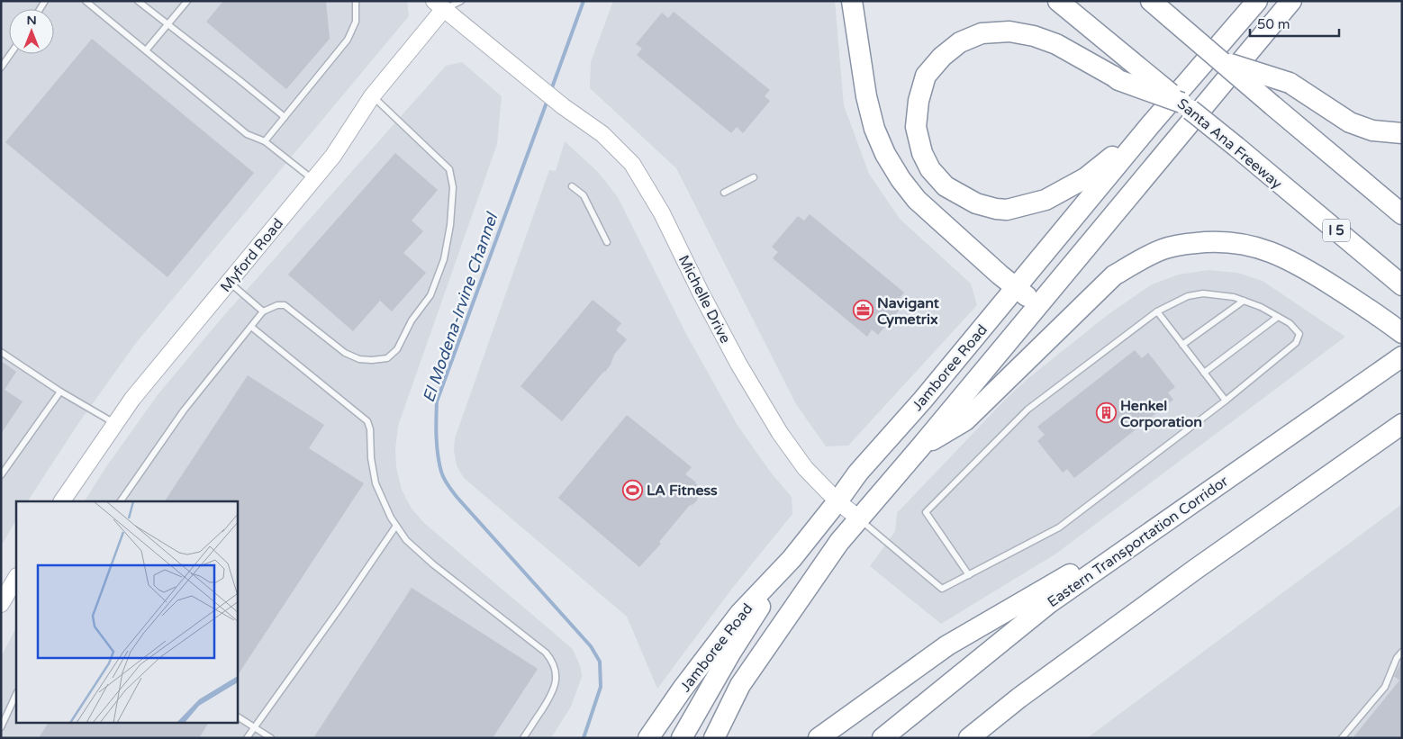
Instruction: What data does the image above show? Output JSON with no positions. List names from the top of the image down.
{
  "streets": {
    "highway": [
      "Santa Ana Freeway",
      "I 5",
      "Jamboree Road",
      "Eastern Transportation Corridor"
    ],
    "street": ["Myford Road", "Michelle Drive"]
  },
  "crossings": [
    ["Myford Road", "Michelle Drive"],
    ["Michelle Drive", "Jamboree Road"]
  ],
  "water": ["El Modena-Irvine Channel"],
  "places": {
    "office": ["Navigant Cymetrix"],
    "building": ["Henkel Corporation"],
    "sports": ["LA Fitness"]
  },
  "scale_bar": "50 m",
  "north": "top"
}
